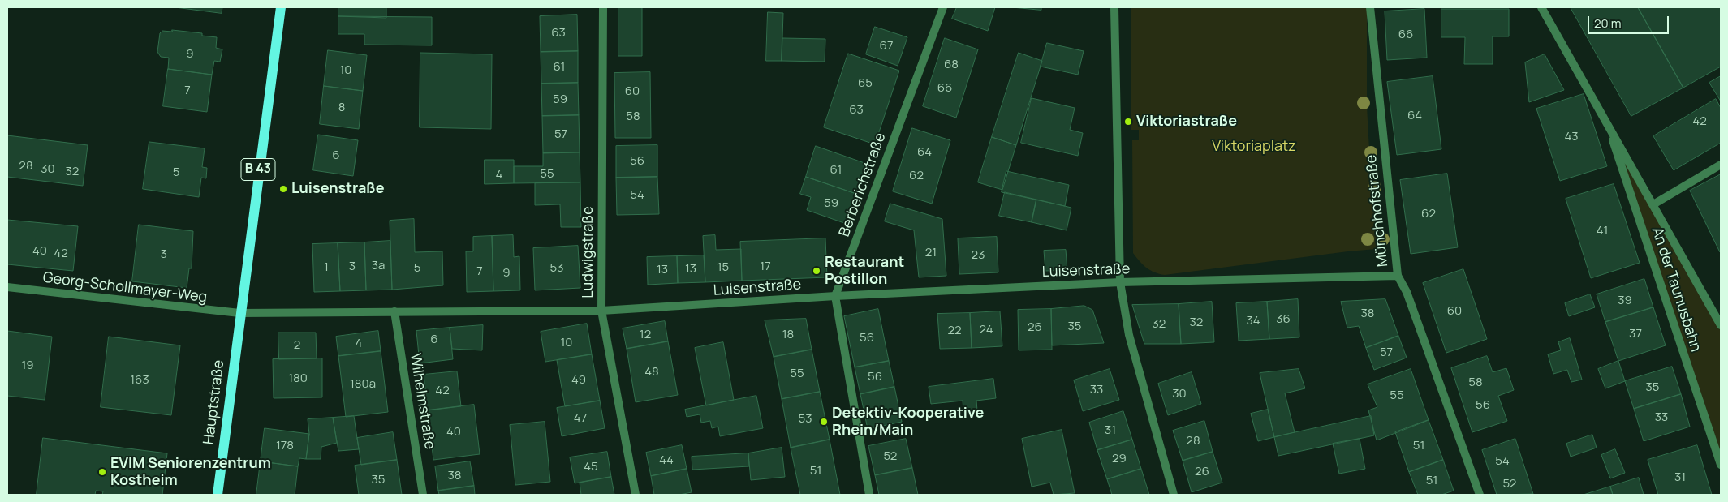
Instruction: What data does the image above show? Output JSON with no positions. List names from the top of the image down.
{
  "streets": {
    "main road": ["B 43", "Hauptstraße"],
    "street": [
      "Berberichstraße",
      "Münchhofstraße",
      "Ludwigstraße",
      "Luisenstraße",
      "Georg-Schollmayer-Weg",
      "An der Taunusbahn",
      "Wilhelmstraße"
    ]
  },
  "crossings": [
    ["B 43", "Luisenstraße"],
    ["B 43", "Georg-Schollmayer-Weg"],
    ["B 43", "Hauptstraße"],
    ["Berberichstraße", "Luisenstraße"],
    ["Münchhofstraße", "Luisenstraße"],
    ["Ludwigstraße", "Luisenstraße"],
    ["Luisenstraße", "Georg-Schollmayer-Weg"],
    ["Luisenstraße", "Wilhelmstraße"],
    ["Luisenstraße", "Hauptstraße"],
    ["Georg-Schollmayer-Weg", "Hauptstraße"]
  ],
  "parks": ["Viktoriaplatz"],
  "places": [
    "Viktoriastraße",
    "Luisenstraße",
    "Restaurant Postillon",
    "Detektiv-Kooperative Rhein/Main",
    "EVIM Seniorenzentrum Kostheim"
  ],
  "house_numbers": [
    "63",
    "66",
    "67",
    "9",
    "68",
    "61",
    "10",
    "65",
    "66",
    "7",
    "60",
    "59",
    "8",
    "63",
    "64",
    "58",
    "42",
    "57",
    "43",
    "64",
    "6",
    "56",
    "28",
    "30",
    "61",
    "32",
    "5",
    "55",
    "4",
    "62",
    "54",
    "59",
    "62",
    "41",
    "40",
    "21",
    "42",
    "3",
    "23",
    "3a",
    "3",
    "17",
    "1",
    "15",
    "5",
    "53",
    "13",
    "13",
    "7",
    "9",
    "39",
    "60",
    "38",
    "36",
    "34",
    "32",
    "32",
    "35",
    "26",
    "24",
    "22",
    "37",
    "12",
    "18",
    "56",
    "6",
    "10",
    "4",
    "2",
    "57",
    "19",
    "48",
    "55",
    "56",
    "180",
    "163",
    "49",
    "58",
    "180a",
    "35",
    "33",
    "42",
    "30",
    "55",
    "56",
    "33",
    "47",
    "53",
    "31",
    "40",
    "28",
    "178",
    "51",
    "52",
    "29",
    "44",
    "54",
    "45",
    "51",
    "26",
    "38",
    "31",
    "35",
    "51",
    "52"
  ],
  "scale_bar": "20 m"
}
